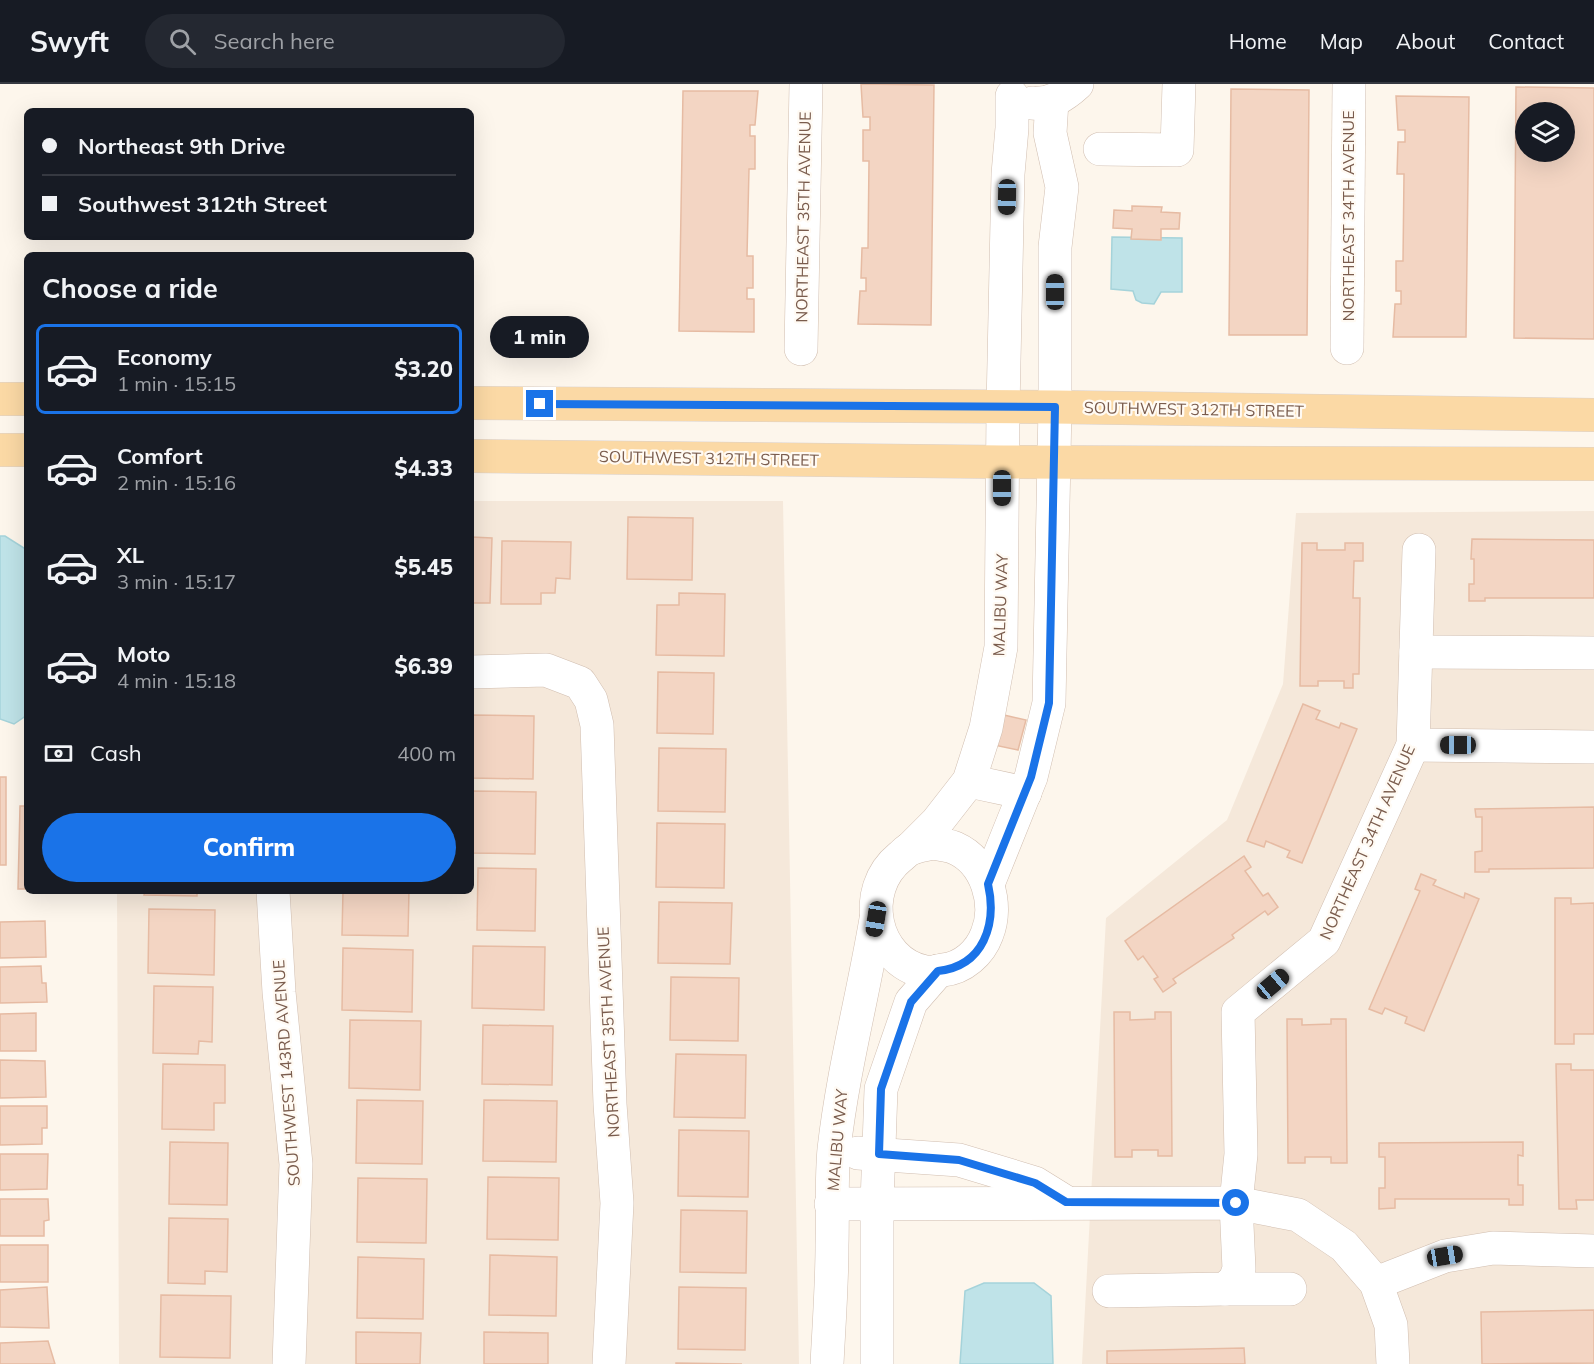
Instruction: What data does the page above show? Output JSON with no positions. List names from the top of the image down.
{
  "streets": {
    "main road": ["SOUTHWEST 312TH STREET"],
    "street": [
      "NORTHEAST 34TH AVENUE",
      "NORTHEAST 35TH AVENUE",
      "MALIBU WAY",
      "SOUTHWEST 143RD AVENUE"
    ]
  },
  "crossings": [
    ["SOUTHWEST 312TH STREET", "MALIBU WAY"]
  ],
  "page": {
    "header": "Swyft",
    "search": "Search here",
    "nav": [
      "Home",
      "Map",
      "About",
      "Contact"
    ],
    "banner": ["Northeast 9th Drive", "Southwest 312th Street"],
    "heading": "Choose a ride",
    "bubble": "1 min",
    "list": [
      {
        "name": "Economy",
        "note": "1 min · 15:15",
        "value": "$3.20"
      },
      {
        "name": "Comfort",
        "note": "2 min · 15:16",
        "value": "$4.33"
      },
      {
        "name": "XL",
        "note": "3 min · 15:17",
        "value": "$5.45"
      },
      {
        "name": "Moto",
        "note": "4 min · 15:18",
        "value": "$6.39"
      }
    ],
    "pay": ["Cash", "400 m"],
    "buttons": "Confirm"
  }
}
